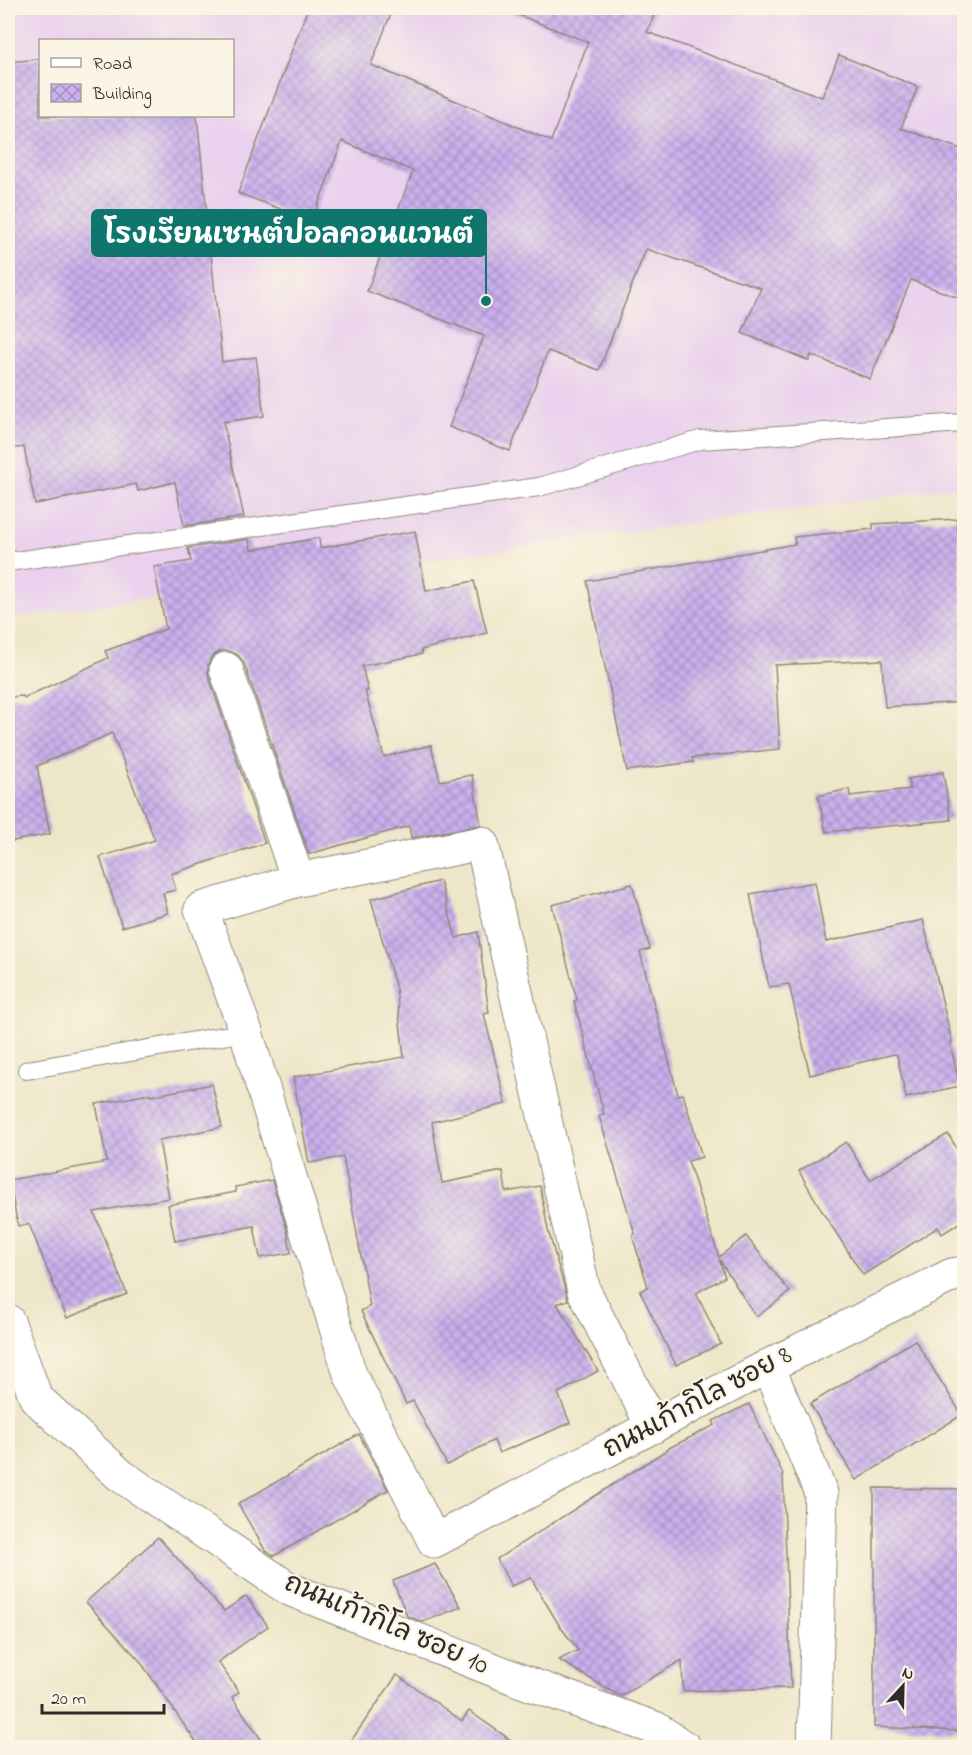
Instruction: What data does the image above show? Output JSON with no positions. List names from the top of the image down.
{
  "streets": {
    "street": ["ถนนเก้ากิโล ซอย 8", "ถนนเก้ากิโล ซอย 10"]
  },
  "places": ["โรงเรียนเซนต์ปอลคอนแวนต์"],
  "legend": ["Road", "Building"],
  "scale_bar": "20 m",
  "north": "top"
}
